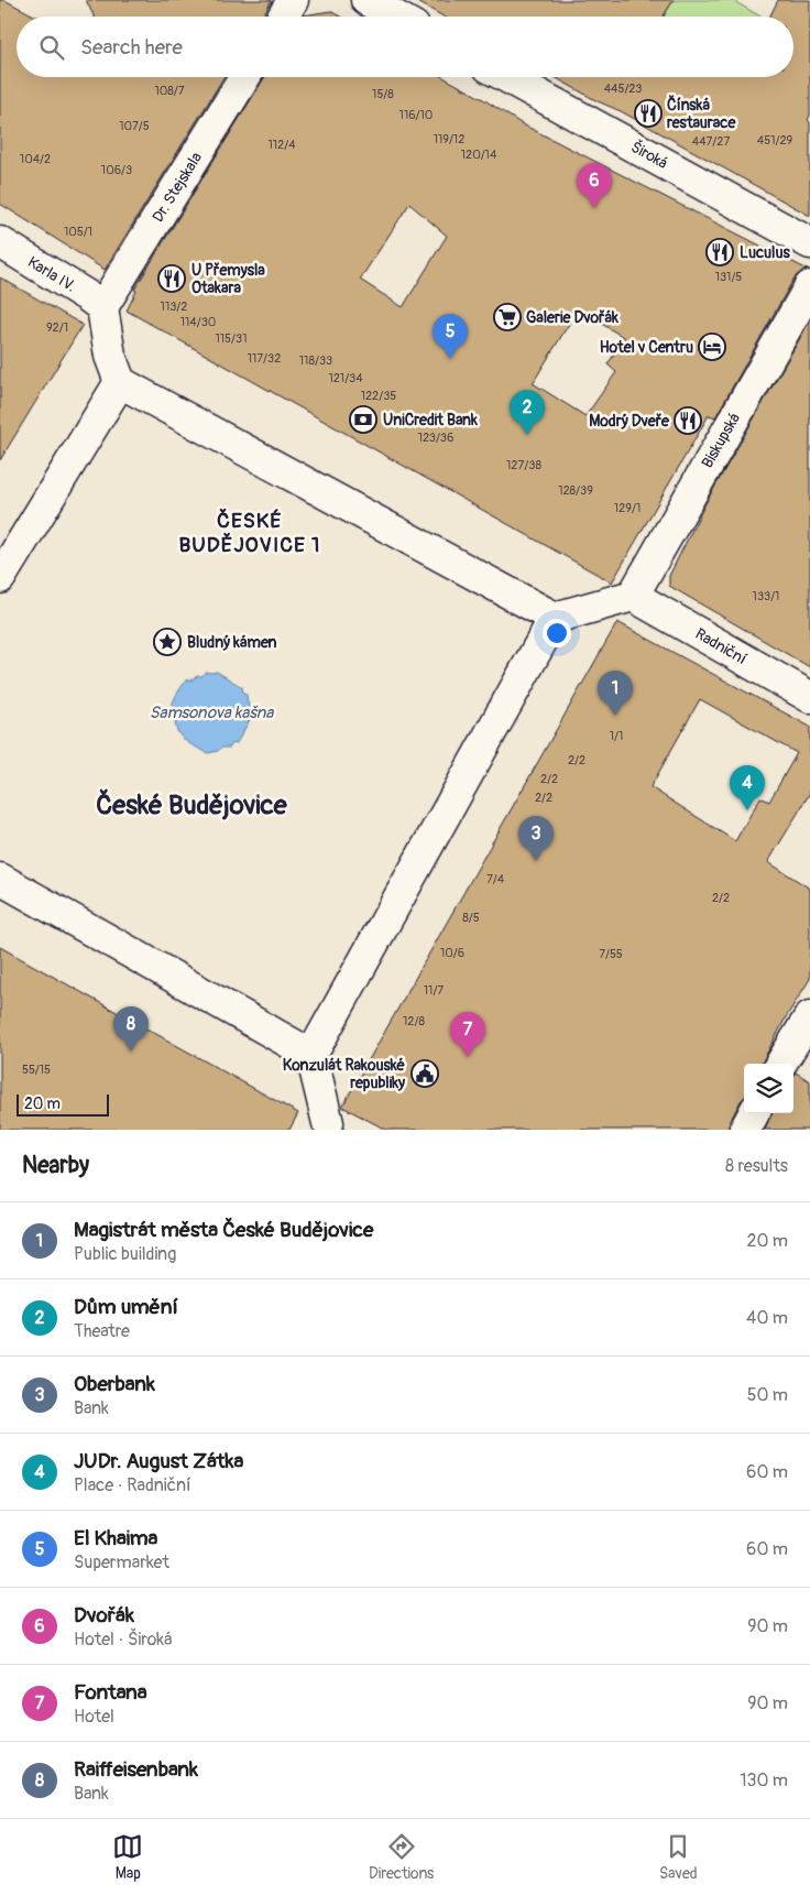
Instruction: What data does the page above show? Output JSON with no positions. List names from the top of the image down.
{
  "streets": {
    "street": [
      "Široká",
      "Dr. Stejskala",
      "Karla IV.",
      "Biskupská",
      "Radniční"
    ]
  },
  "crossings": [
    ["Dr. Stejskala", "Karla IV."],
    ["Biskupská", "Radniční"]
  ],
  "districts": ["ČESKÉ BUDĚJOVICE 1", "České Budějovice"],
  "water": ["Samsonova kašna"],
  "places": {
    "restaurant": [
      "Čínská restaurace",
      "Luculus",
      "U Přemysla Otakara",
      "Modrý Dveře"
    ],
    "supermarket": ["Galerie Dvořák"],
    "hotel": ["Hotel v Centru"],
    "bank": ["UniCredit Bank"],
    "place": ["Bludný kámen"],
    "public building": ["Konzulát Rakouské republiky"]
  },
  "house_numbers": [
    "445/23",
    "108/7",
    "15/8",
    "116/10",
    "107/5",
    "119/12",
    "451/29",
    "447/27",
    "112/4",
    "120/14",
    "104/2",
    "106/3",
    "105/1",
    "131/5",
    "113/2",
    "114/30",
    "92/1",
    "115/31",
    "117/32",
    "118/33",
    "121/34",
    "122/35",
    "123/36",
    "127/38",
    "128/39",
    "129/1",
    "133/1",
    "1/1",
    "2/2",
    "2/2",
    "2/2",
    "7/4",
    "2/2",
    "8/5",
    "10/6",
    "7/55",
    "11/7",
    "12/8",
    "55/15"
  ],
  "scale_bar": "20 m",
  "page": {
    "search": "Search here",
    "pins": [
      "6",
      "5",
      "2",
      "1",
      "4",
      "3",
      "8",
      "7"
    ],
    "scale": "20 m",
    "heading": ["Nearby", "8 results"],
    "list": [
      {
        "mark": "1",
        "name": "Magistrát města České Budějovice",
        "note": "Public building",
        "value": "20 m"
      },
      {
        "mark": "2",
        "name": "Dům umění",
        "note": "Theatre",
        "value": "40 m"
      },
      {
        "mark": "3",
        "name": "Oberbank",
        "note": "Bank",
        "value": "50 m"
      },
      {
        "mark": "4",
        "name": "JUDr. August Zátka",
        "note": "Place · Radniční",
        "value": "60 m"
      },
      {
        "mark": "5",
        "name": "El Khaima",
        "note": "Supermarket",
        "value": "60 m"
      },
      {
        "mark": "6",
        "name": "Dvořák",
        "note": "Hotel · Široká",
        "value": "90 m"
      },
      {
        "mark": "7",
        "name": "Fontana",
        "note": "Hotel",
        "value": "90 m"
      },
      {
        "mark": "8",
        "name": "Raiffeisenbank",
        "note": "Bank",
        "value": "130 m"
      }
    ],
    "nav": ["Map", "Directions", "Saved"]
  }
}
